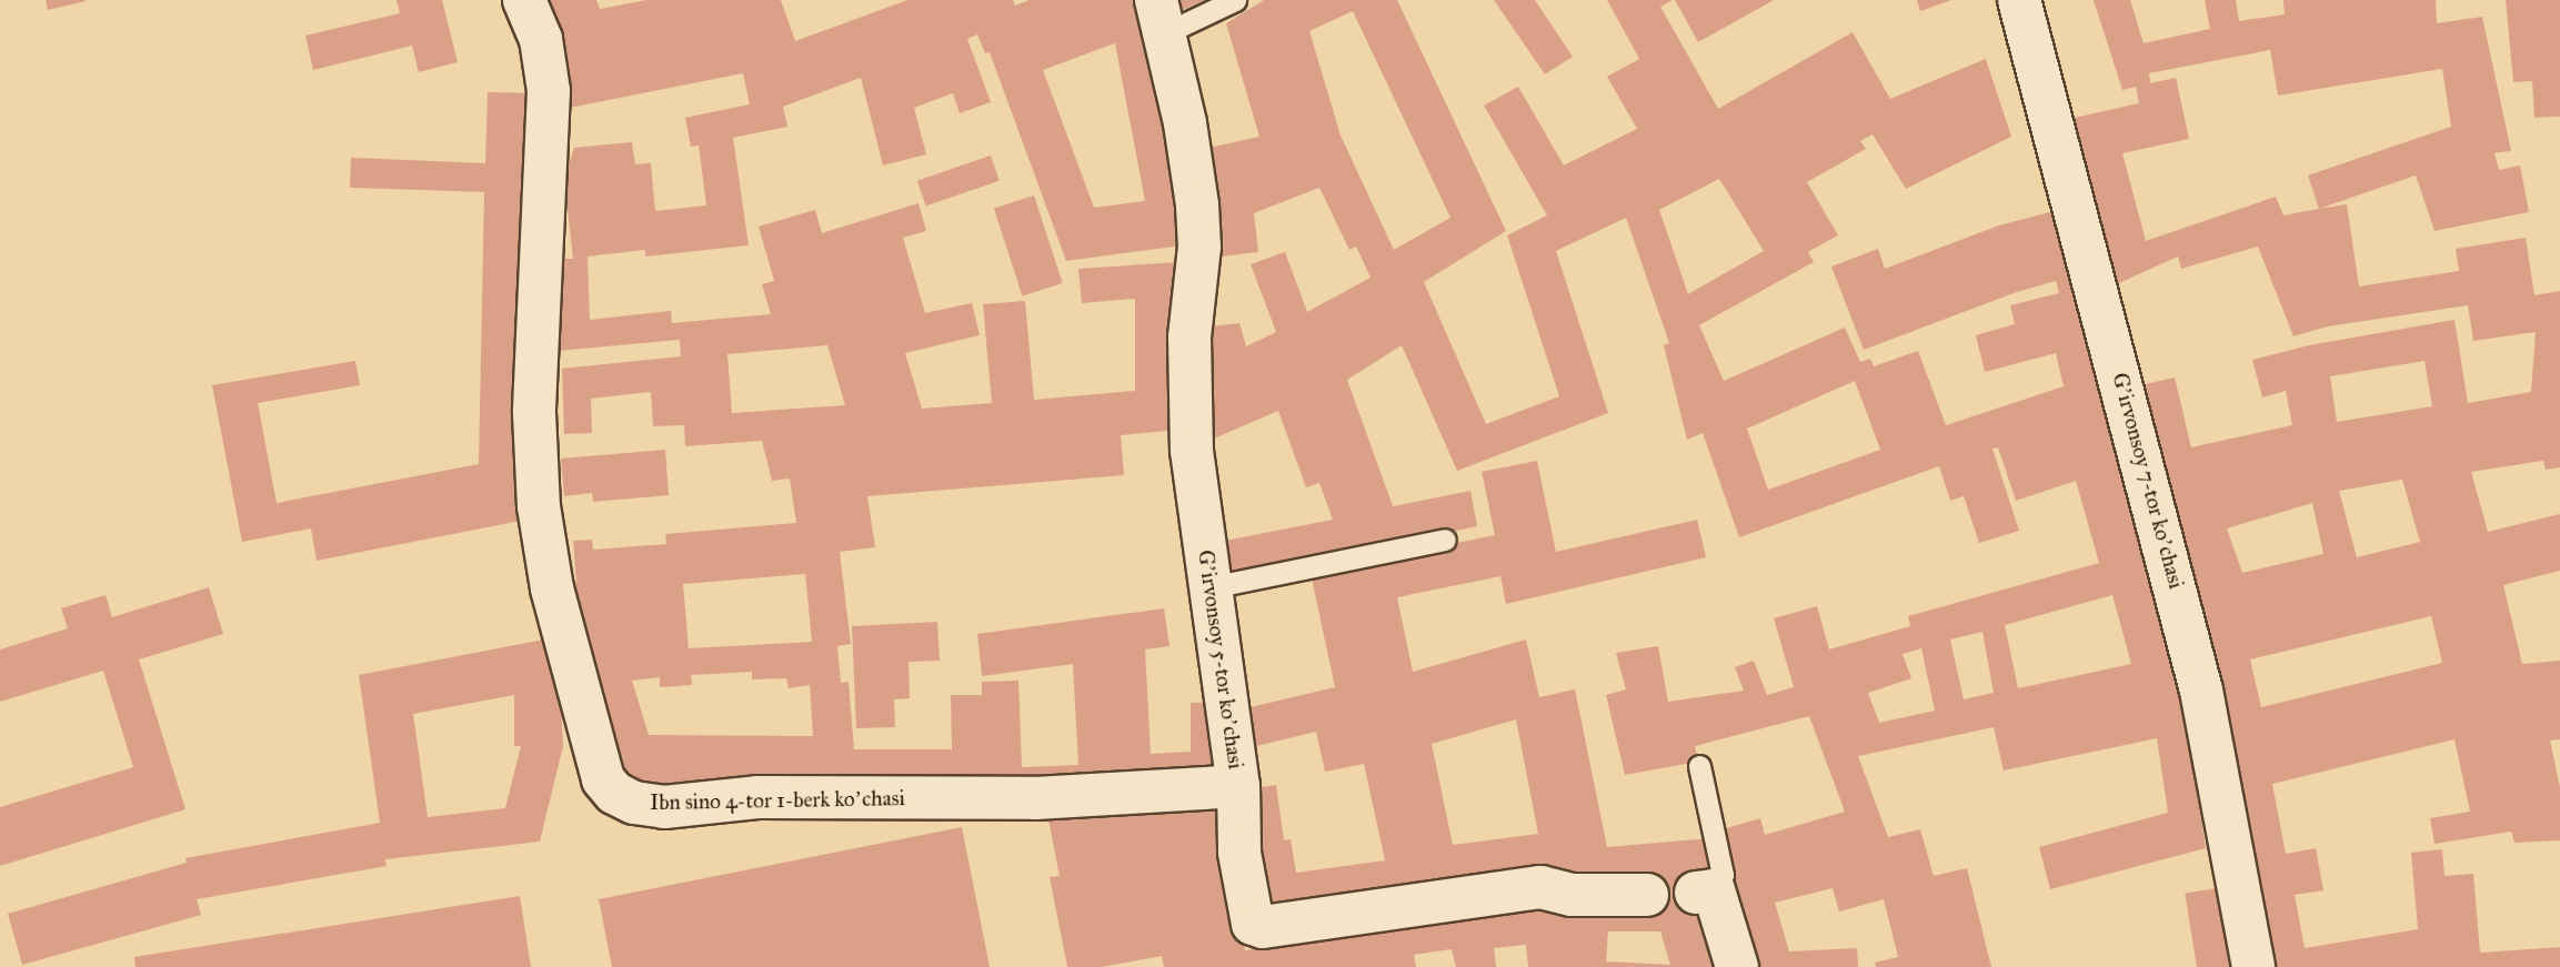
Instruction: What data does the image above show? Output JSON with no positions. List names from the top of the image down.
{
  "streets": {
    "street": ["Gʼirvonsoy 7-tor koʼchasi", "Gʼirvonsoy 5-tor koʼchasi", "Ibn sino 4-tor 1-berk koʼchasi"]
  },
  "crossings": [
    ["Gʼirvonsoy 5-tor koʼchasi", "Ibn sino 4-tor 1-berk koʼchasi"]
  ]
}
